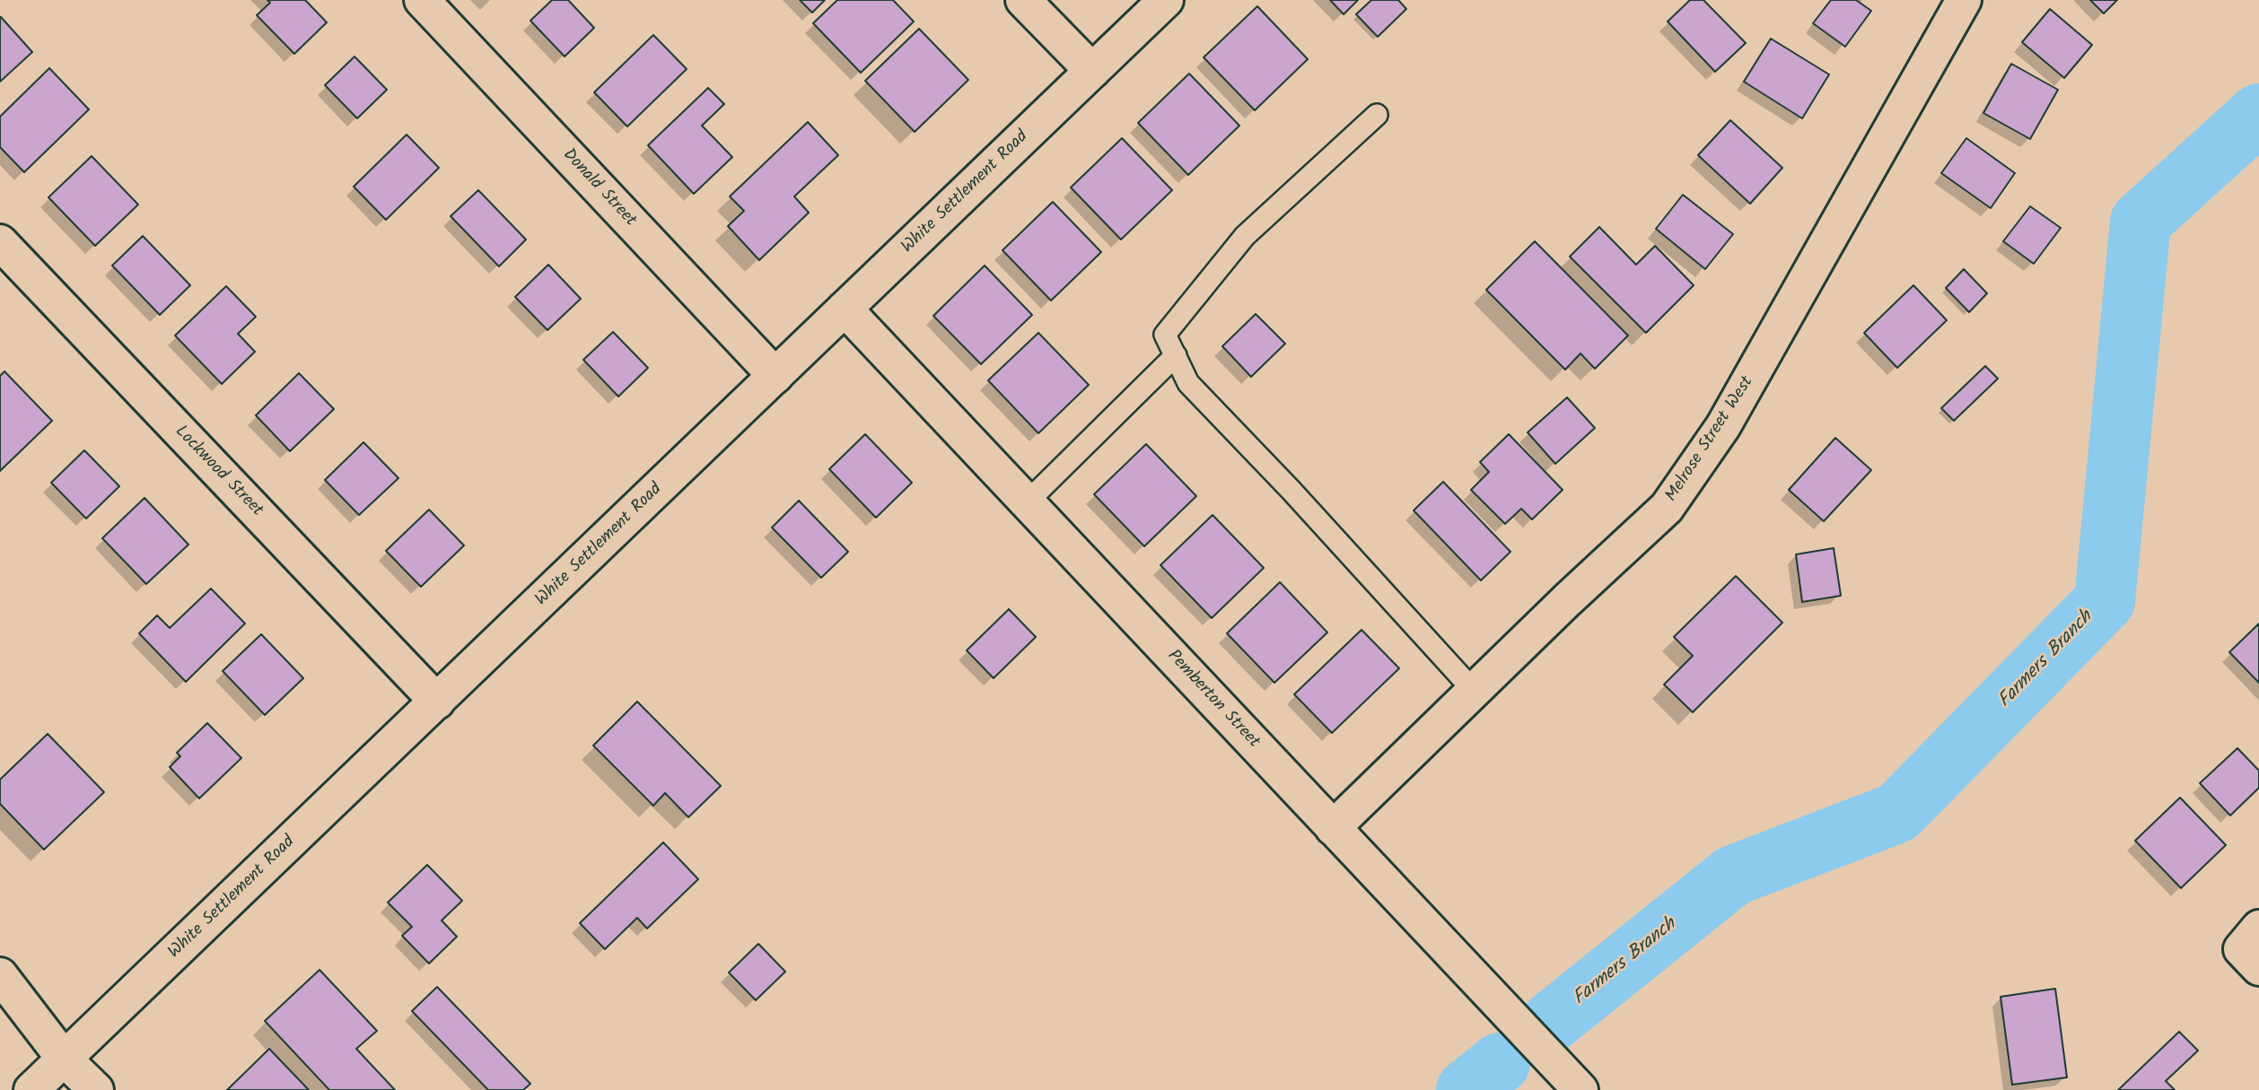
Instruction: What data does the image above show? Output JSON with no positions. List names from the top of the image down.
{
  "streets": {
    "street": [
      "Donald Street",
      "White Settlement Road",
      "Melrose Street West",
      "Lockwood Street",
      "Pemberton Street"
    ]
  },
  "crossings": [
    ["Donald Street", "White Settlement Road"],
    ["White Settlement Road", "Lockwood Street"],
    ["White Settlement Road", "Pemberton Street"],
    ["Melrose Street West", "Pemberton Street"]
  ],
  "water": ["Farmers Branch"]
}
